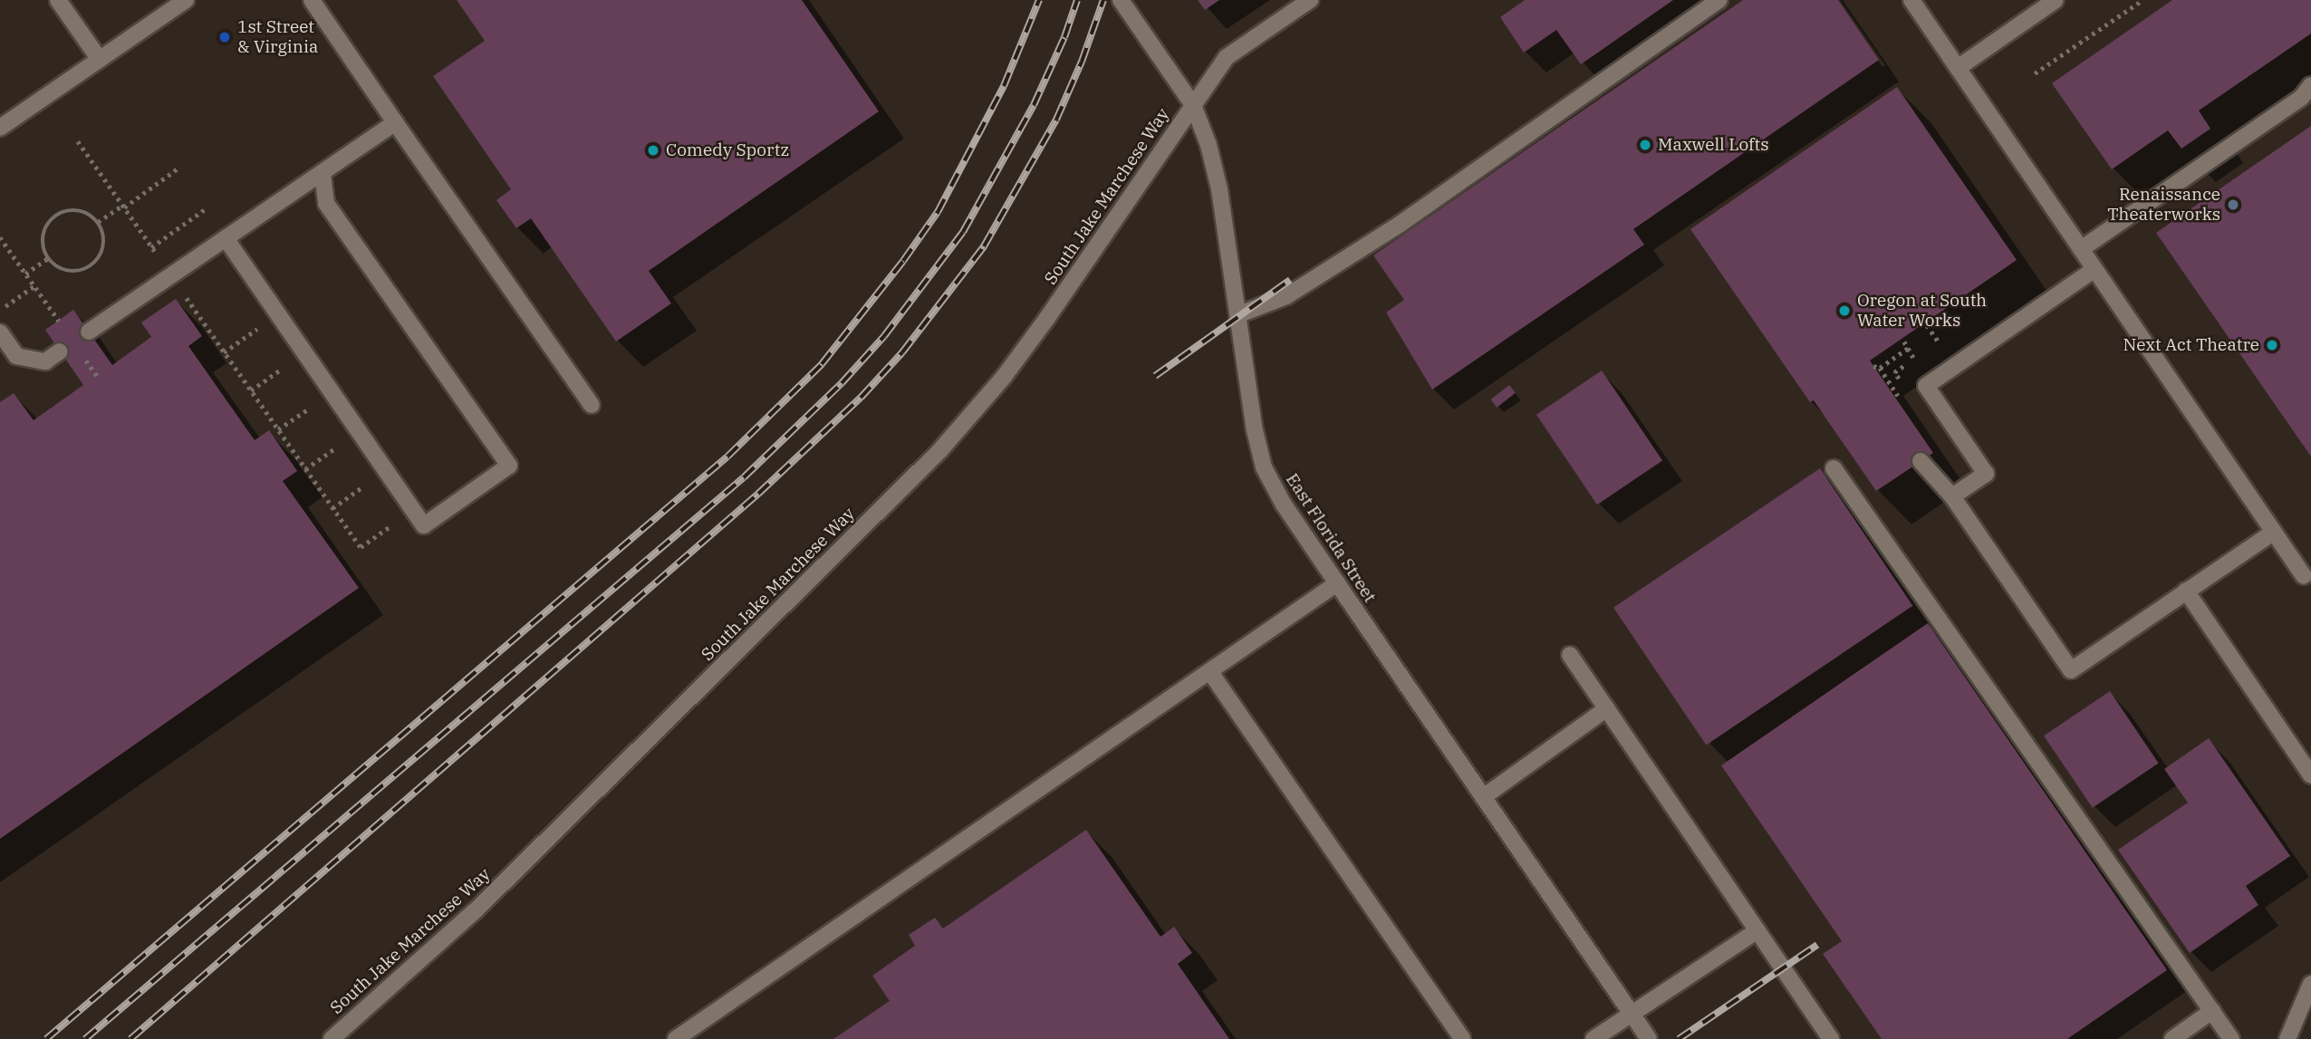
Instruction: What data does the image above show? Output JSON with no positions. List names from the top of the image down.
{
  "streets": {
    "street": ["South Jake Marchese Way", "East Florida Street"]
  },
  "crossings": [
    ["South Jake Marchese Way", "East Florida Street"]
  ],
  "places": [
    "1st Street & Virginia",
    "Maxwell Lofts",
    "Comedy Sportz",
    "Renaissance Theaterworks",
    "Oregon at South Water Works",
    "Next Act Theatre"
  ]
}
